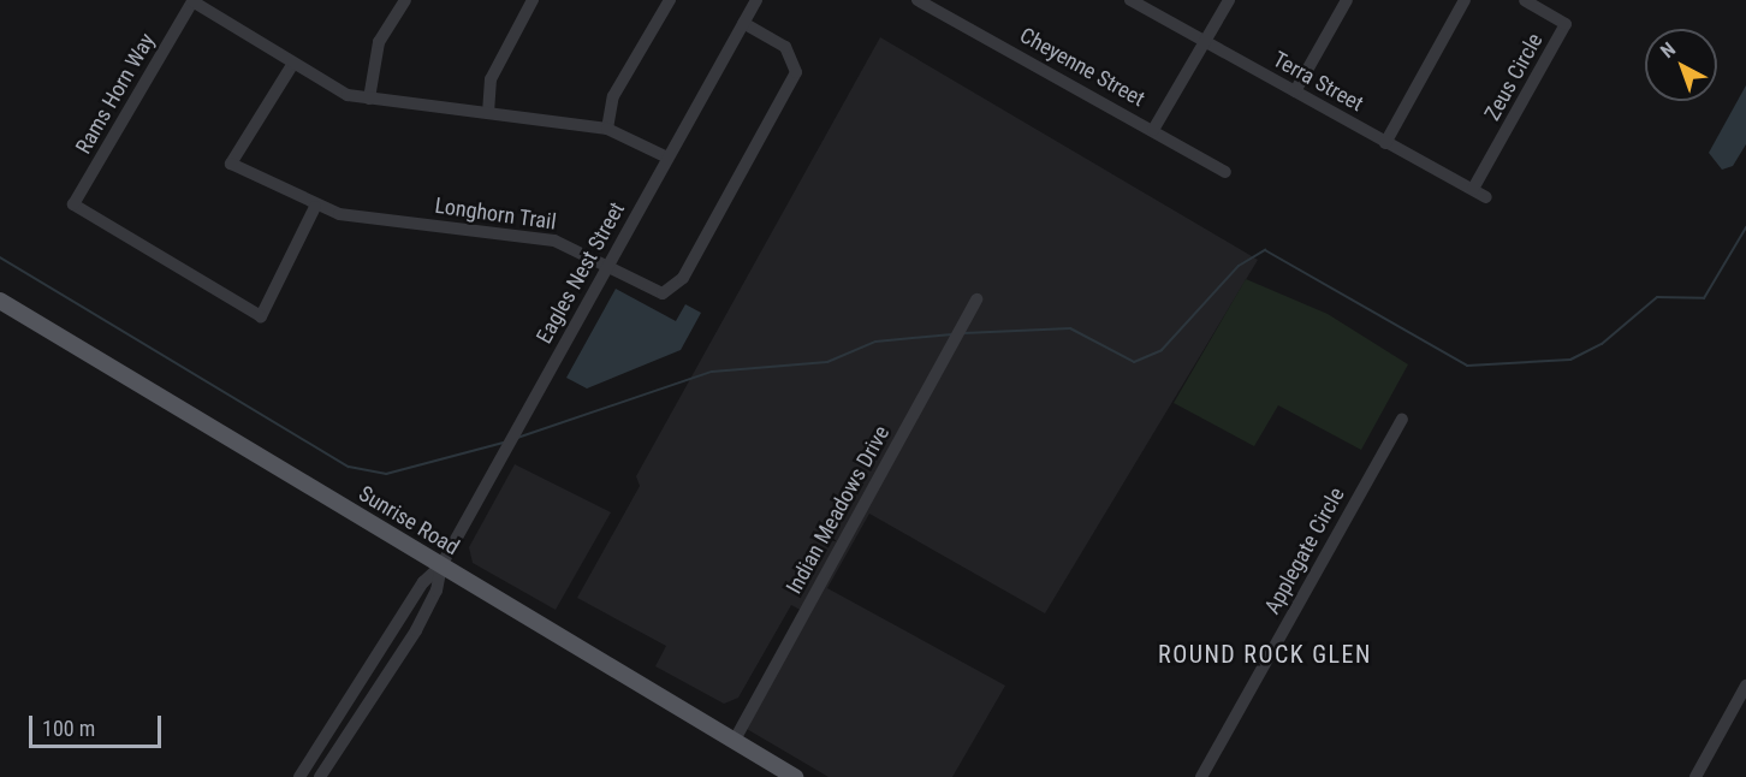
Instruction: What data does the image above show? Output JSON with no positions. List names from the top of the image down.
{
  "streets": {
    "main road": ["Sunrise Road"],
    "street": [
      "Cheyenne Street",
      "Zeus Circle",
      "Terra Street",
      "Rams Horn Way",
      "Longhorn Trail",
      "Eagles Nest Street",
      "Indian Meadows Drive",
      "Applegate Circle"
    ]
  },
  "crossings": [
    ["Zeus Circle", "Terra Street"],
    ["Rams Horn Way", "Longhorn Trail"],
    ["Rams Horn Way", "Eagles Nest Street"],
    ["Longhorn Trail", "Eagles Nest Street"],
    ["Eagles Nest Street", "Sunrise Road"],
    ["Indian Meadows Drive", "Sunrise Road"]
  ],
  "districts": ["ROUND ROCK GLEN"],
  "scale_bar": "100 m",
  "north": "top left"
}
